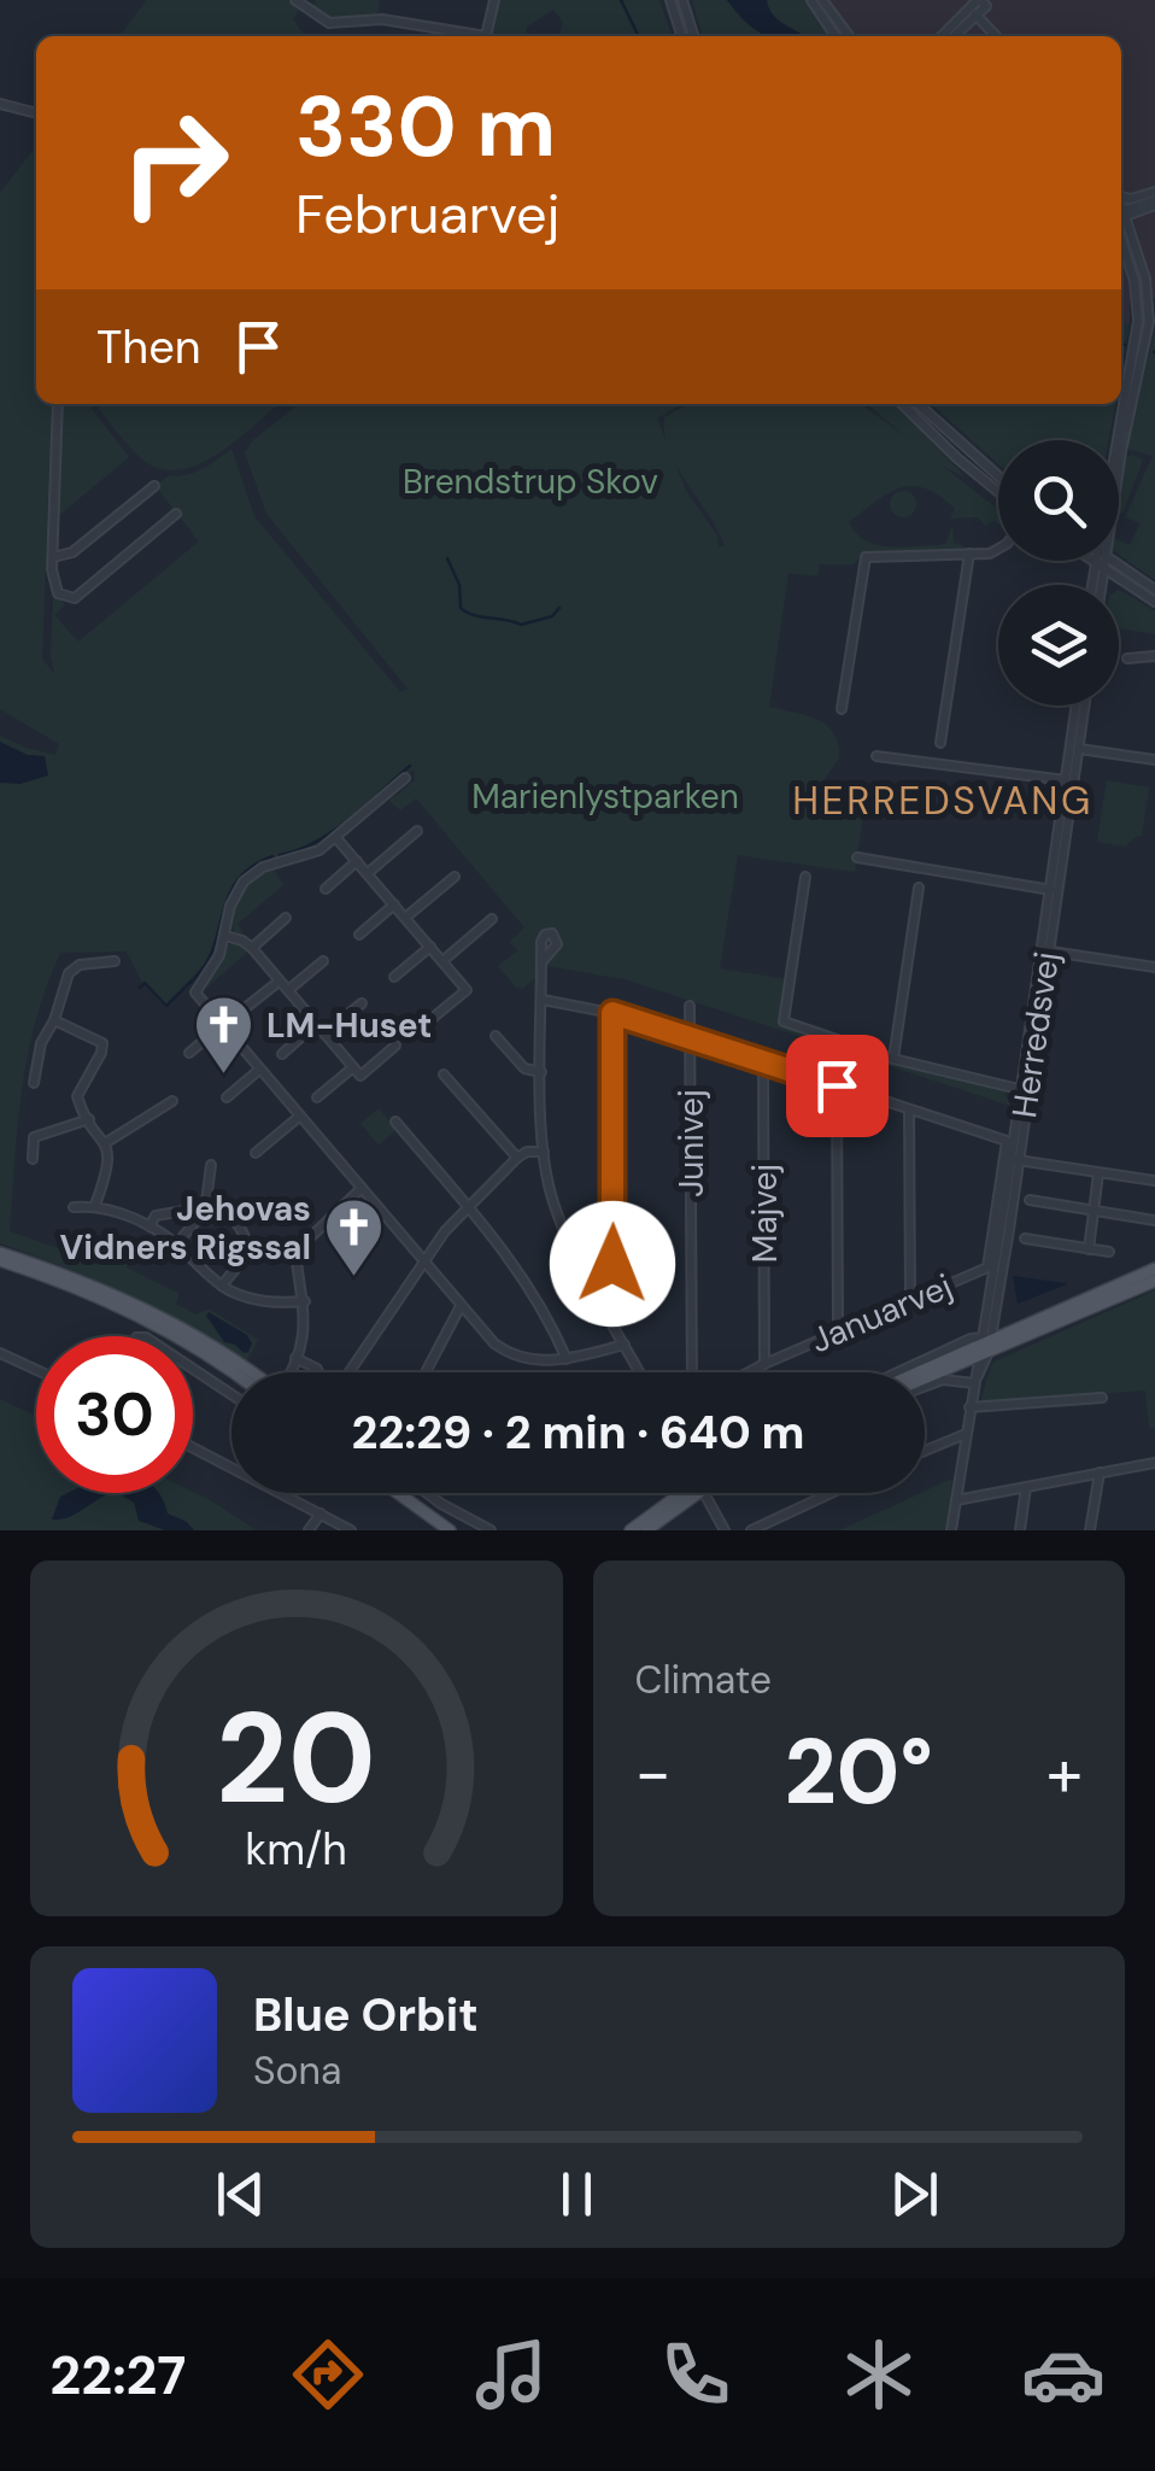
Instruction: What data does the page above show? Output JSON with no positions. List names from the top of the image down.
{
  "streets": {
    "street": [
      "Herredsvej",
      "Junivej",
      "Majvej",
      "Januarvej"
    ]
  },
  "crossings": [
    ["Majvej", "Januarvej"]
  ],
  "districts": ["HERREDSVANG"],
  "parks": ["Brendstrup Skov", "Marienlystparken"],
  "places": {
    "church": ["LM-Huset", "Jehovas Vidners Rigssal"]
  },
  "page": {
    "turn": ["330 m", "Februarvej"],
    "then": "Then",
    "limit": "30",
    "trip": "22:29 · 2 min · 640 m",
    "tile": "Climate",
    "heat": ["−", "20°", "+"],
    "song": ["Blue Orbit", "Sona"],
    "tabs": "22:27",
    "gauge": ["20", "km/h"]
  }
}
